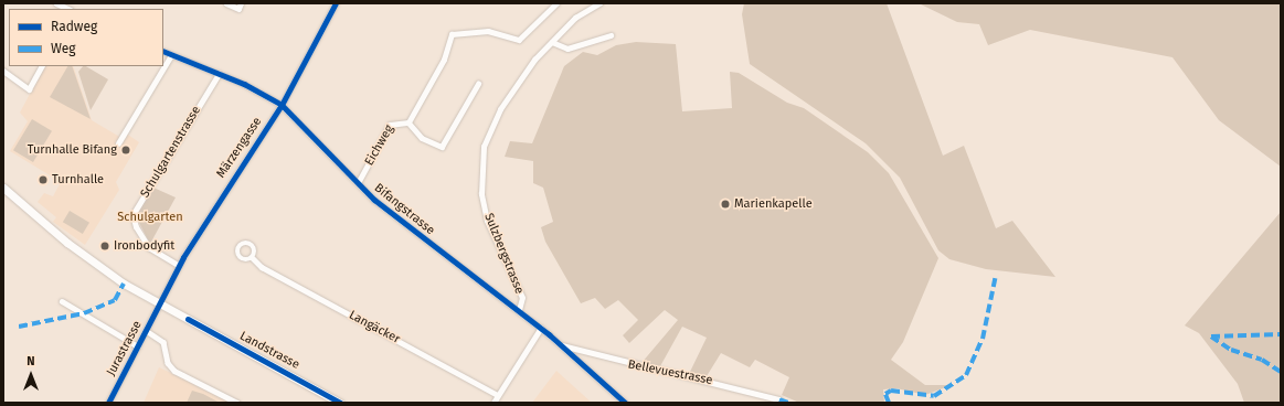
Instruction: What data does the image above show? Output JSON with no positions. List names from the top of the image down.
{
  "streets": {
    "main road": ["Landstrasse"],
    "street": [
      "Eichweg",
      "Märzengasse",
      "Schulgartenstrasse",
      "Bifangstrasse",
      "Sulzbergstrasse",
      "Langäcker",
      "Jurastrasse",
      "Bellevuestrasse"
    ]
  },
  "crossings": [
    ["Eichweg", "Bifangstrasse"],
    ["Märzengasse", "Schulgartenstrasse"],
    ["Märzengasse", "Bifangstrasse"],
    ["Märzengasse", "Jurastrasse"],
    ["Märzengasse", "Landstrasse"],
    ["Schulgartenstrasse", "Bifangstrasse"],
    ["Bifangstrasse", "Sulzbergstrasse"],
    ["Bifangstrasse", "Bellevuestrasse"],
    ["Jurastrasse", "Landstrasse"]
  ],
  "parks": ["Schulgarten"],
  "places": [
    "Turnhalle Bifang",
    "Turnhalle",
    "Marienkapelle",
    "Ironbodyfit"
  ],
  "legend": ["Radweg", "Weg"],
  "north": "top"
}
